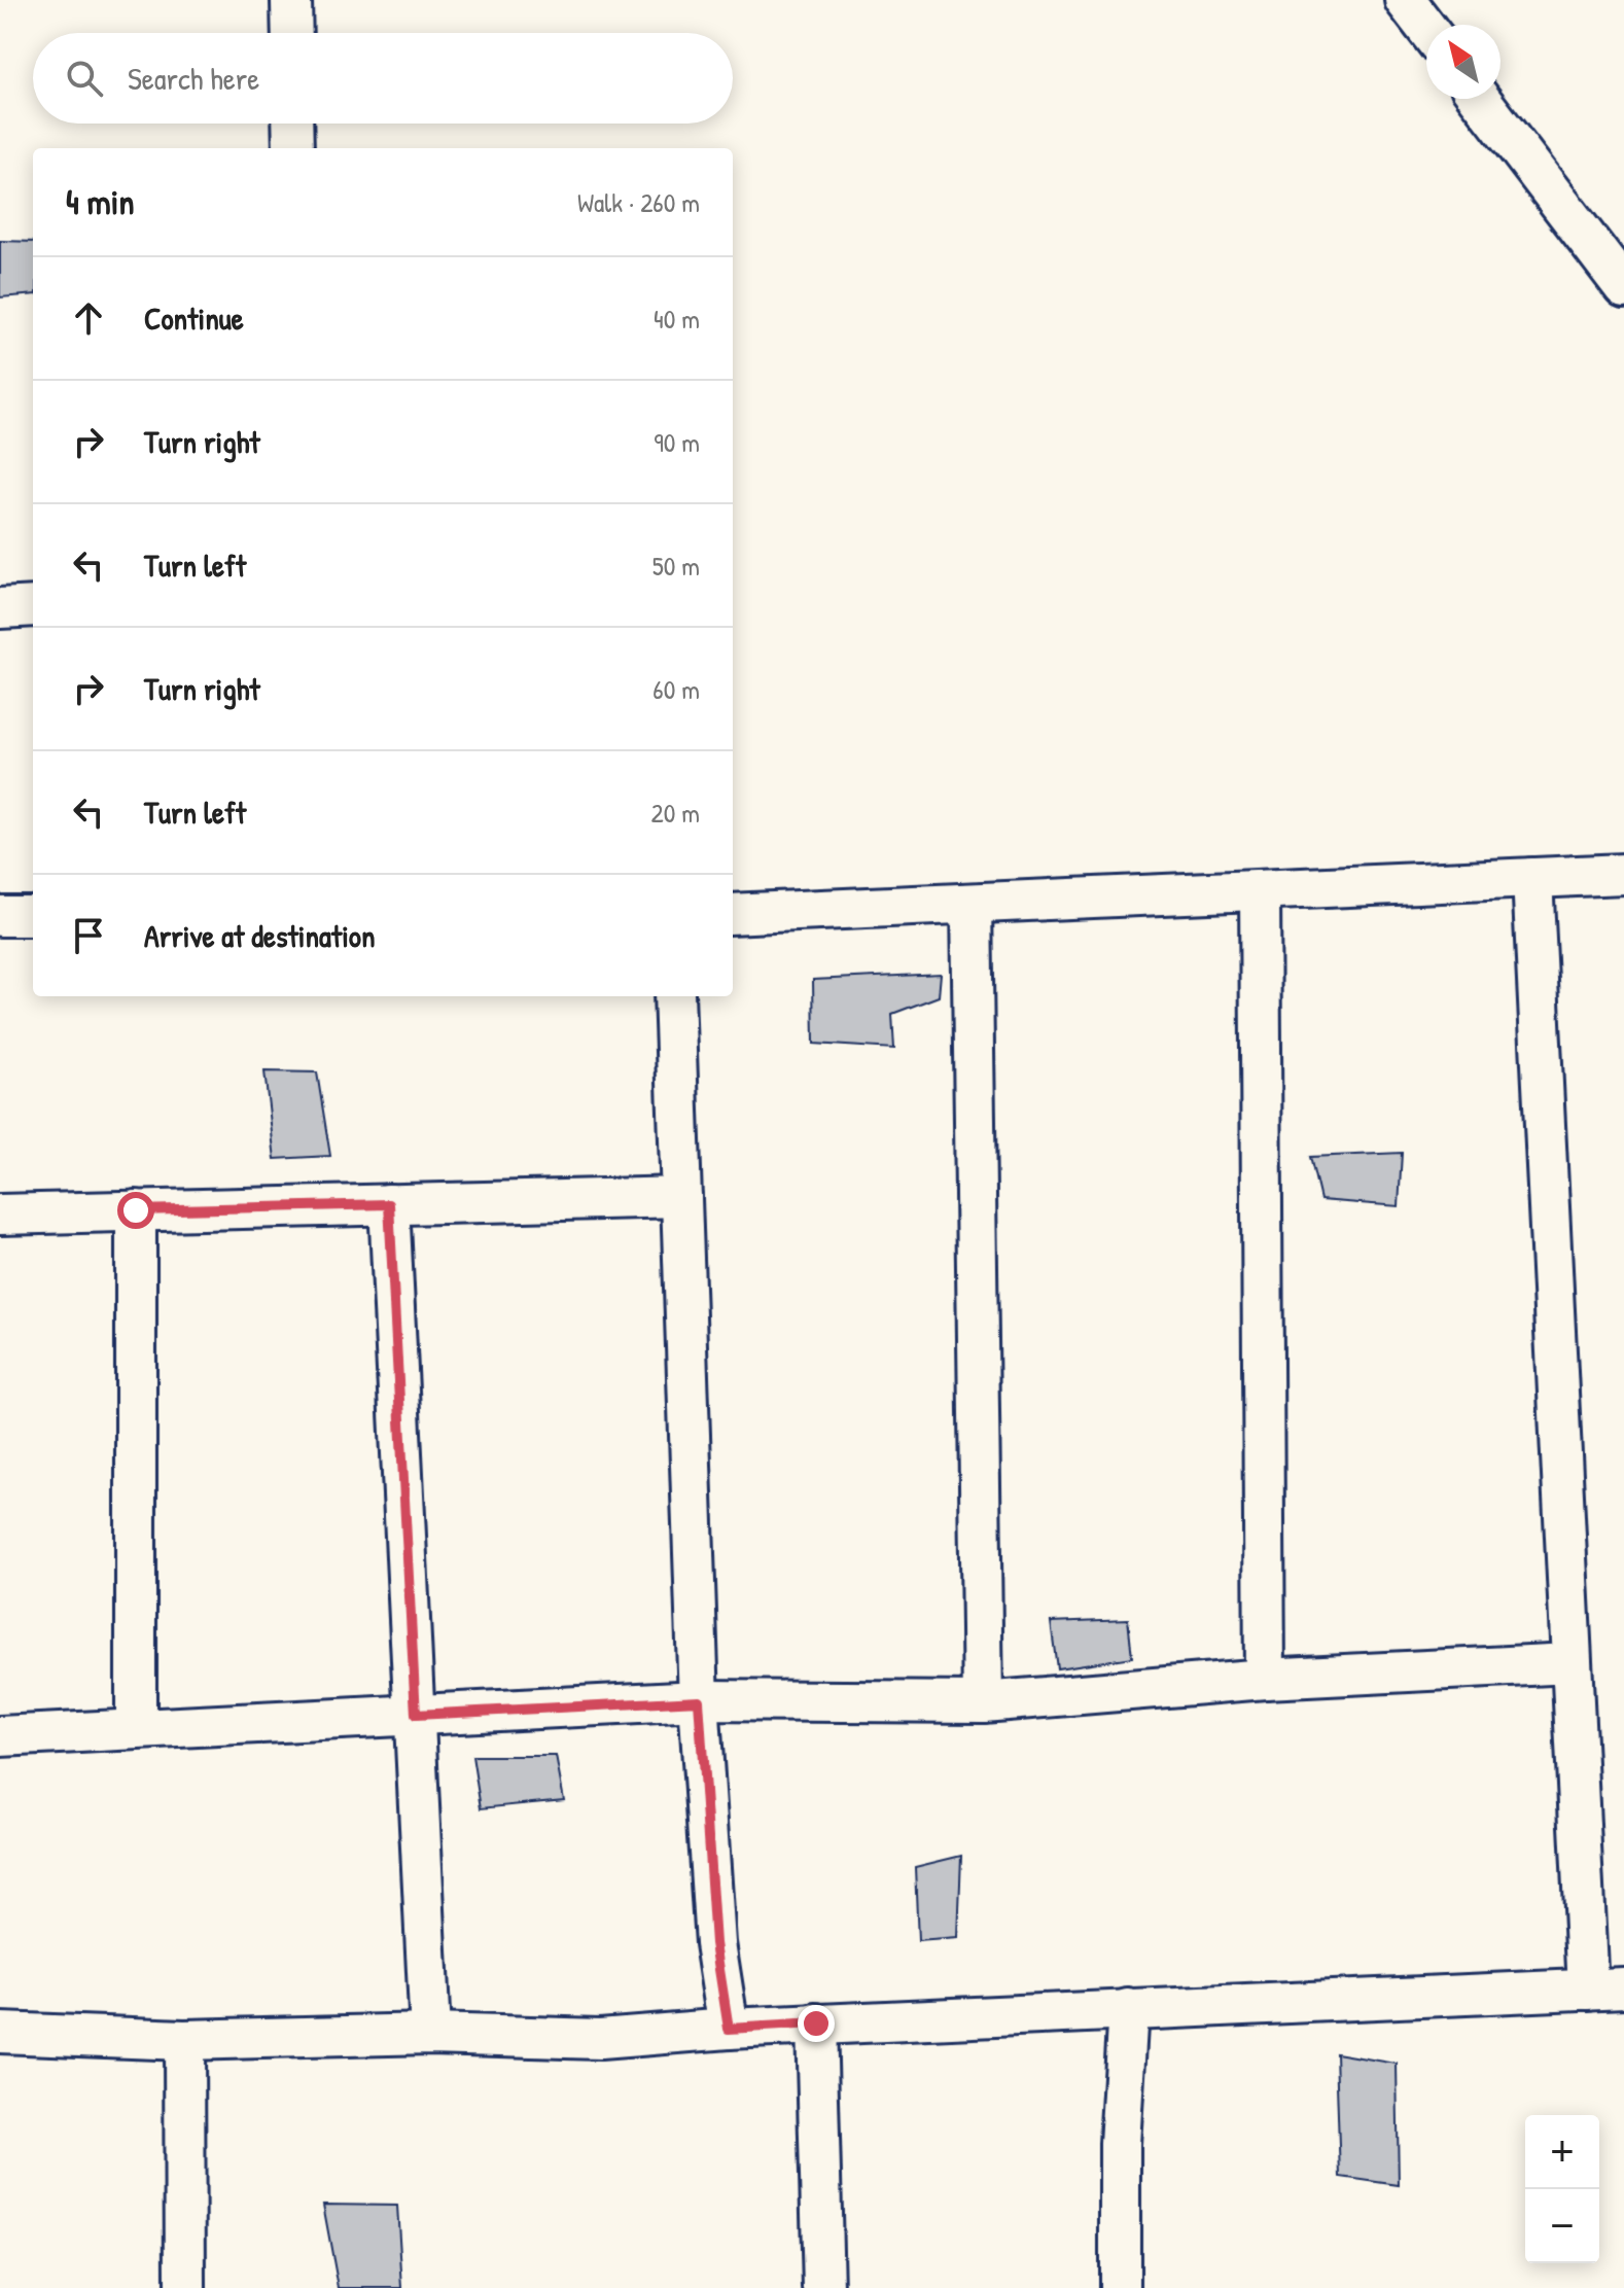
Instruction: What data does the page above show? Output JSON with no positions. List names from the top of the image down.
{
  "north": "top left",
  "page": {
    "search": "Search here",
    "heading": ["4 min", "Walk · 260 m"],
    "list": [
      ["Continue", "40 m"],
      ["Turn right", "90 m"],
      ["Turn left", "50 m"],
      ["Turn right", "60 m"],
      ["Turn left", "20 m"],
      "Arrive at destination"
    ],
    "map_buttons": ["+", "−"]
  }
}
